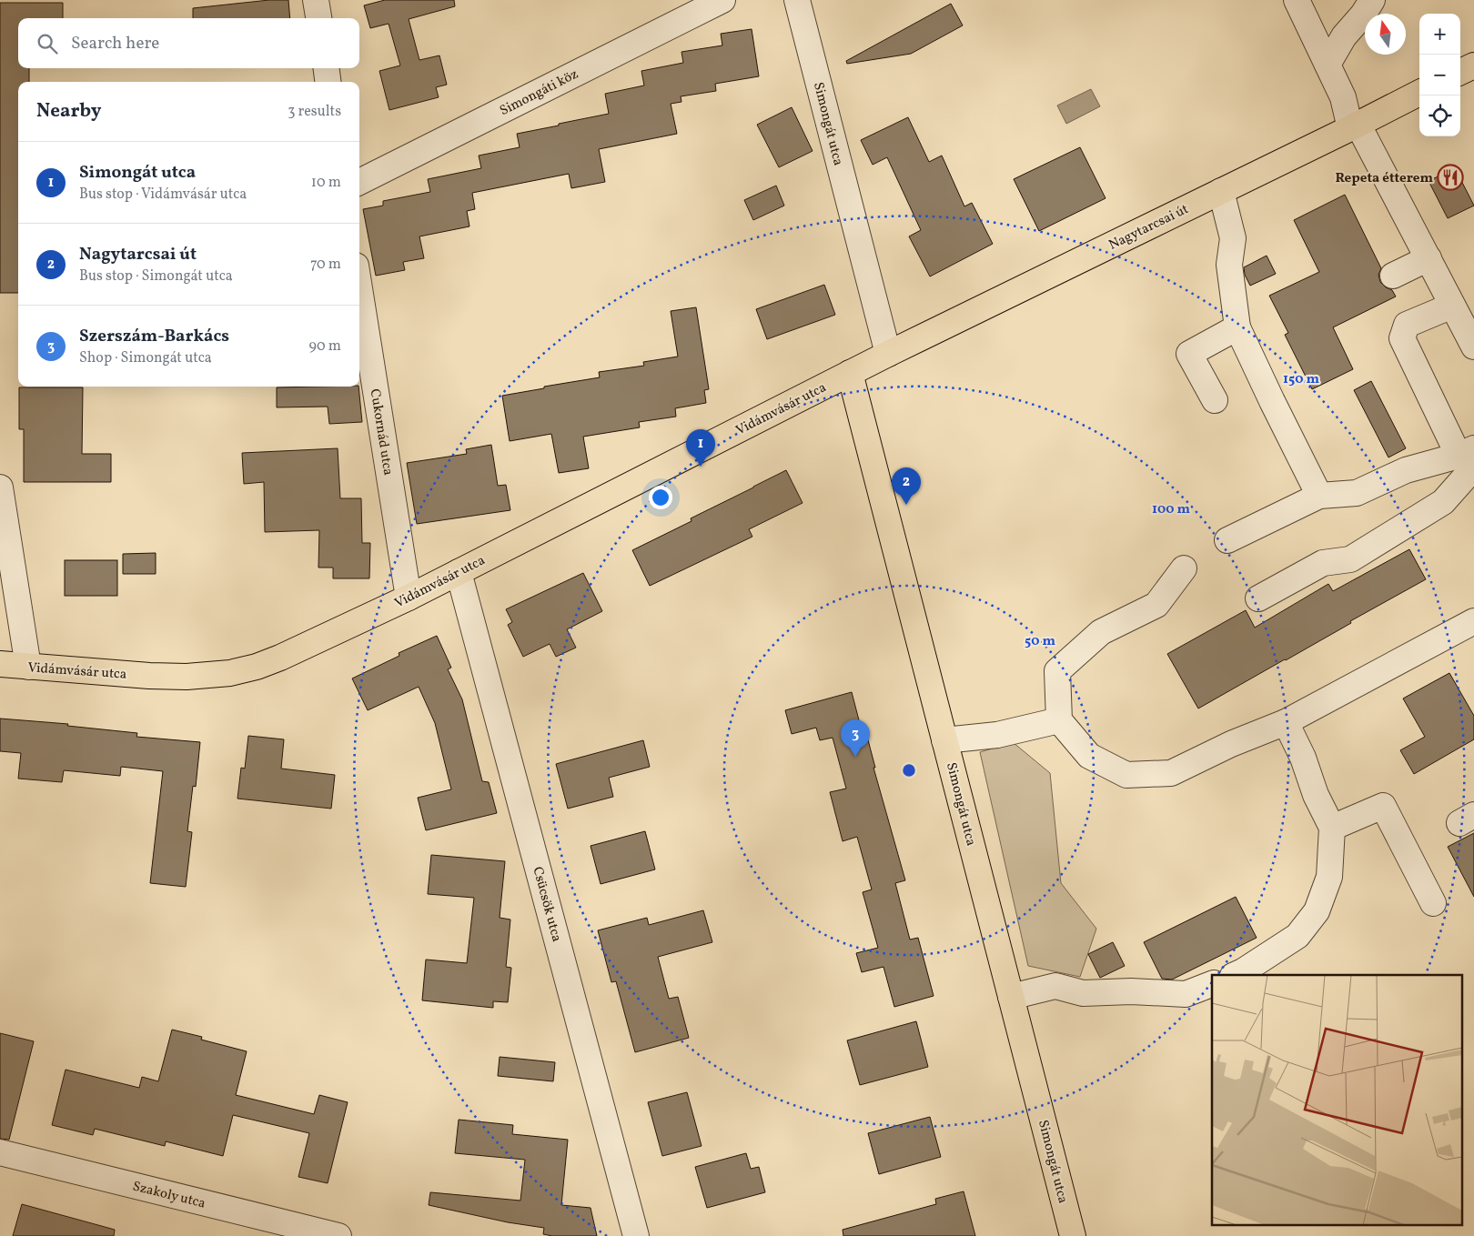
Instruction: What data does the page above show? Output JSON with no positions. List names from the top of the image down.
{
  "streets": {
    "main road": ["Simongát utca", "Nagytarcsai út", "Vidámvásár utca"],
    "street": [
      "Simongáti köz",
      "Cukornád utca",
      "Csücsök utca",
      "Szakoly utca"
    ]
  },
  "crossings": [
    ["Simongát utca", "Nagytarcsai út"],
    ["Simongát utca", "Vidámvásár utca"],
    ["Nagytarcsai út", "Vidámvásár utca"],
    ["Vidámvásár utca", "Cukornád utca"],
    ["Vidámvásár utca", "Csücsök utca"]
  ],
  "places": {
    "restaurant": ["Repeta étterem"]
  },
  "north": "top",
  "page": {
    "map_buttons": ["+", "−"],
    "search": "Search here",
    "heading": ["Nearby", "3 results"],
    "list": [
      {
        "mark": "1",
        "name": "Simongát utca",
        "note": "Bus stop · Vidámvásár utca",
        "value": "10 m"
      },
      {
        "mark": "2",
        "name": "Nagytarcsai út",
        "note": "Bus stop · Simongát utca",
        "value": "70 m"
      },
      {
        "mark": "3",
        "name": "Szerszám-Barkács",
        "note": "Shop · Simongát utca",
        "value": "90 m"
      }
    ],
    "pins": ["1", "2", "3"]
  },
  "rings": ["150 m", "100 m", "50 m"]
}
